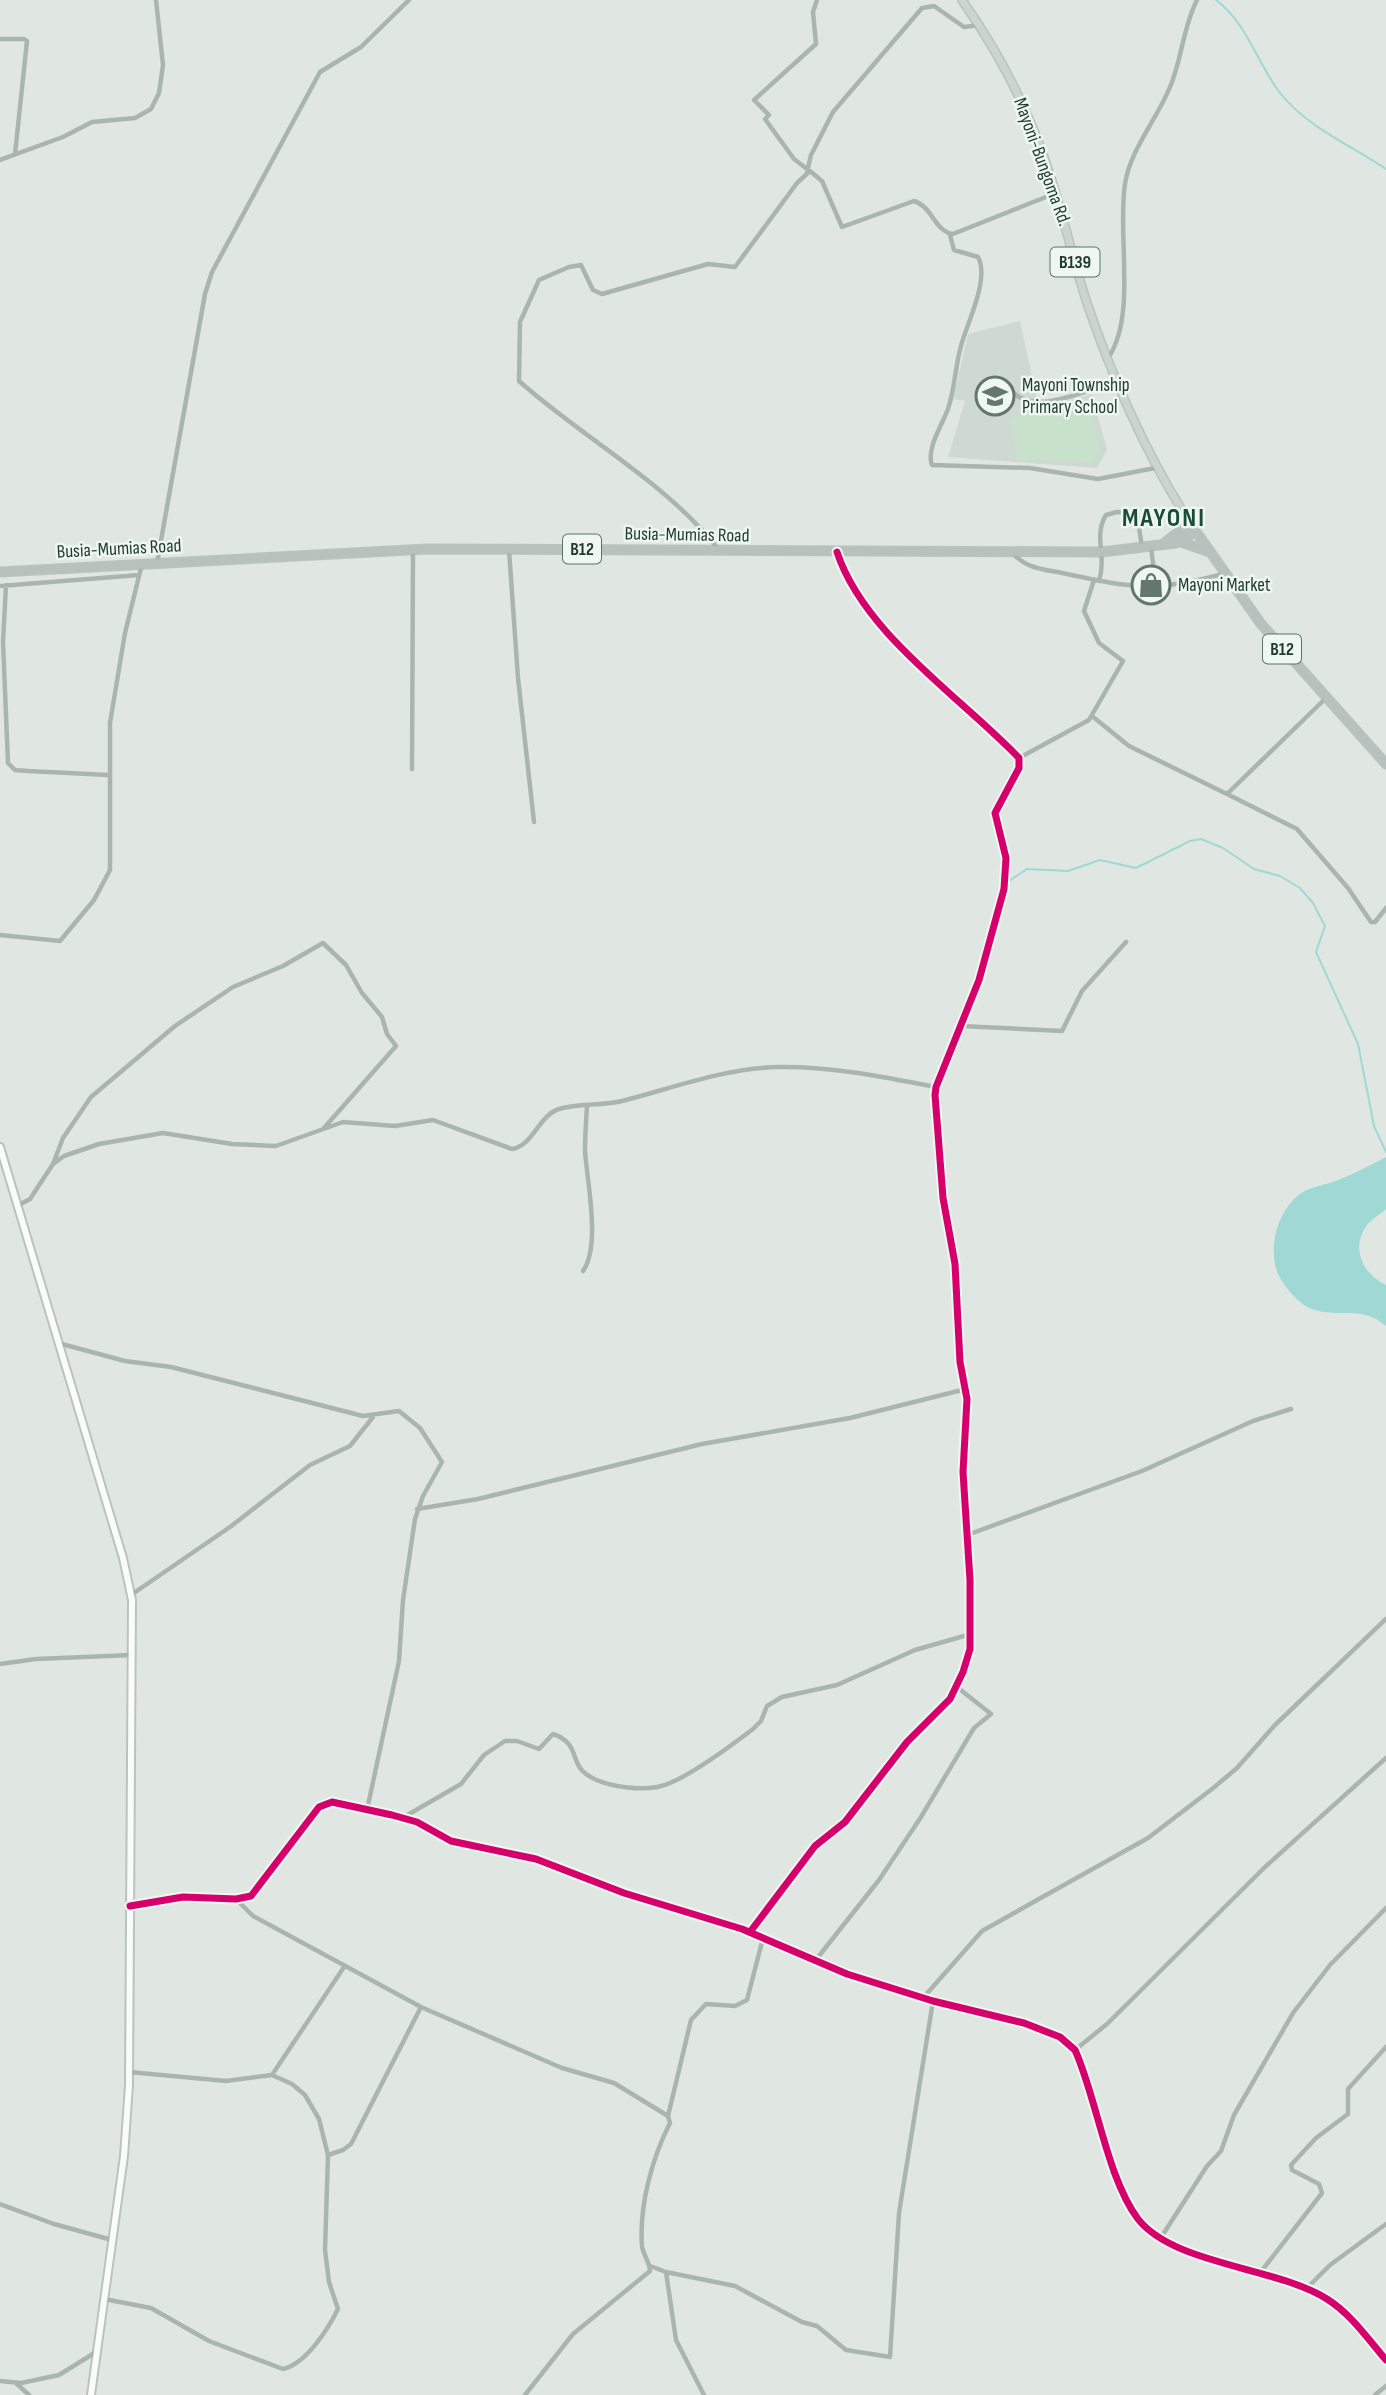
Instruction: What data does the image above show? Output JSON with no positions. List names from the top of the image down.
{
  "streets": {
    "highway": ["Busia-Mumias Road", "B12"],
    "main road": ["Mayoni-Bungoma Rd.", "B139"]
  },
  "crossings": [
    ["Mayoni-Bungoma Rd.", "Busia-Mumias Road"],
    ["Mayoni-Bungoma Rd.", "B12"],
    ["Busia-Mumias Road", "B12"]
  ],
  "districts": ["MAYONI"],
  "places": {
    "school or university": ["Mayoni Township Primary School"],
    "shop": ["Mayoni Market"]
  }
}
